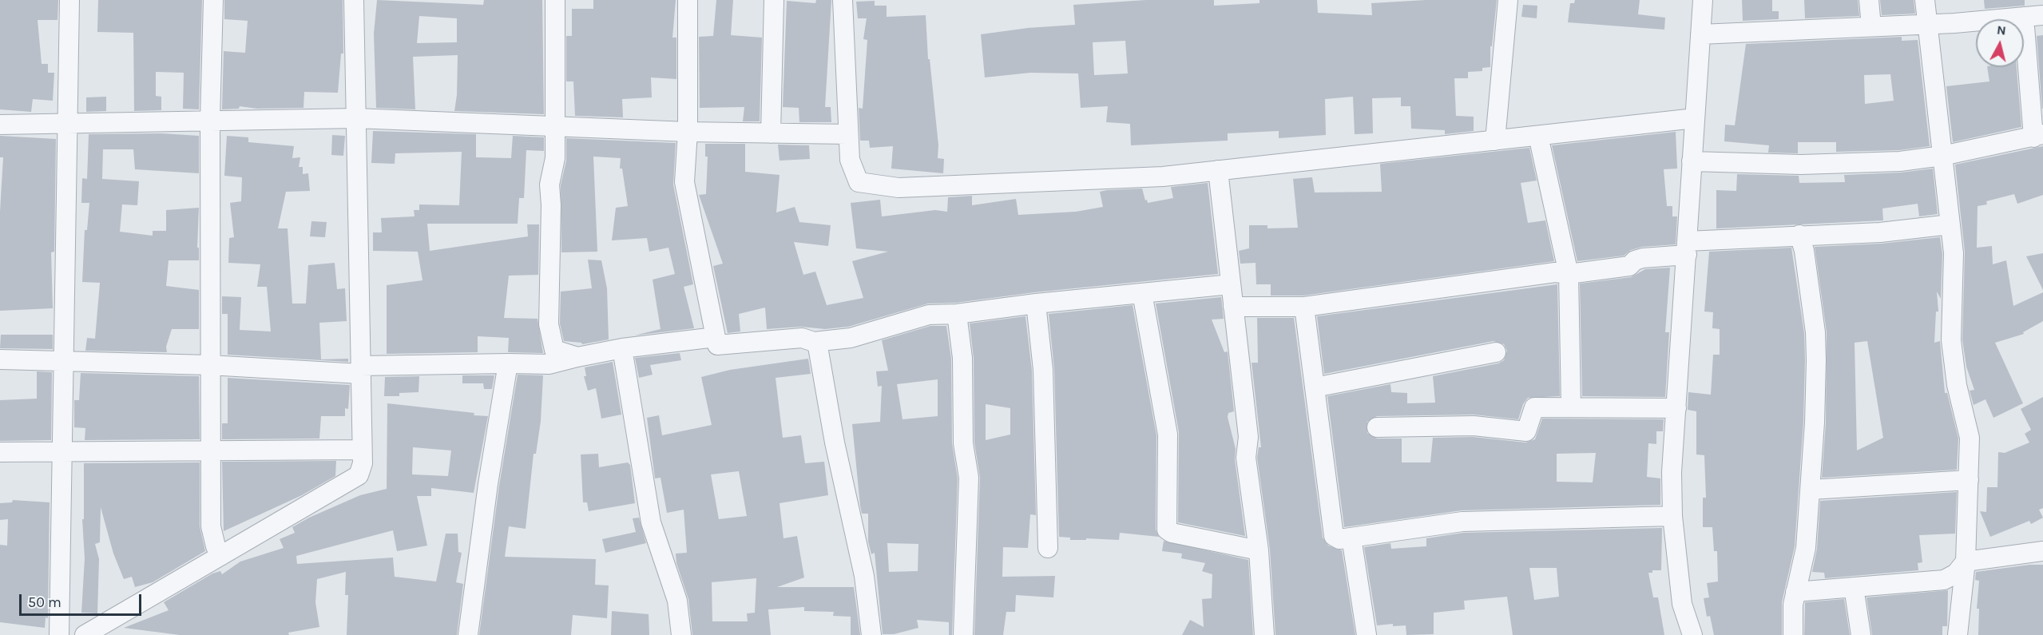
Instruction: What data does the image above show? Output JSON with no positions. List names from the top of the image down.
{
  "scale_bar": "50 m",
  "north": "top"
}
